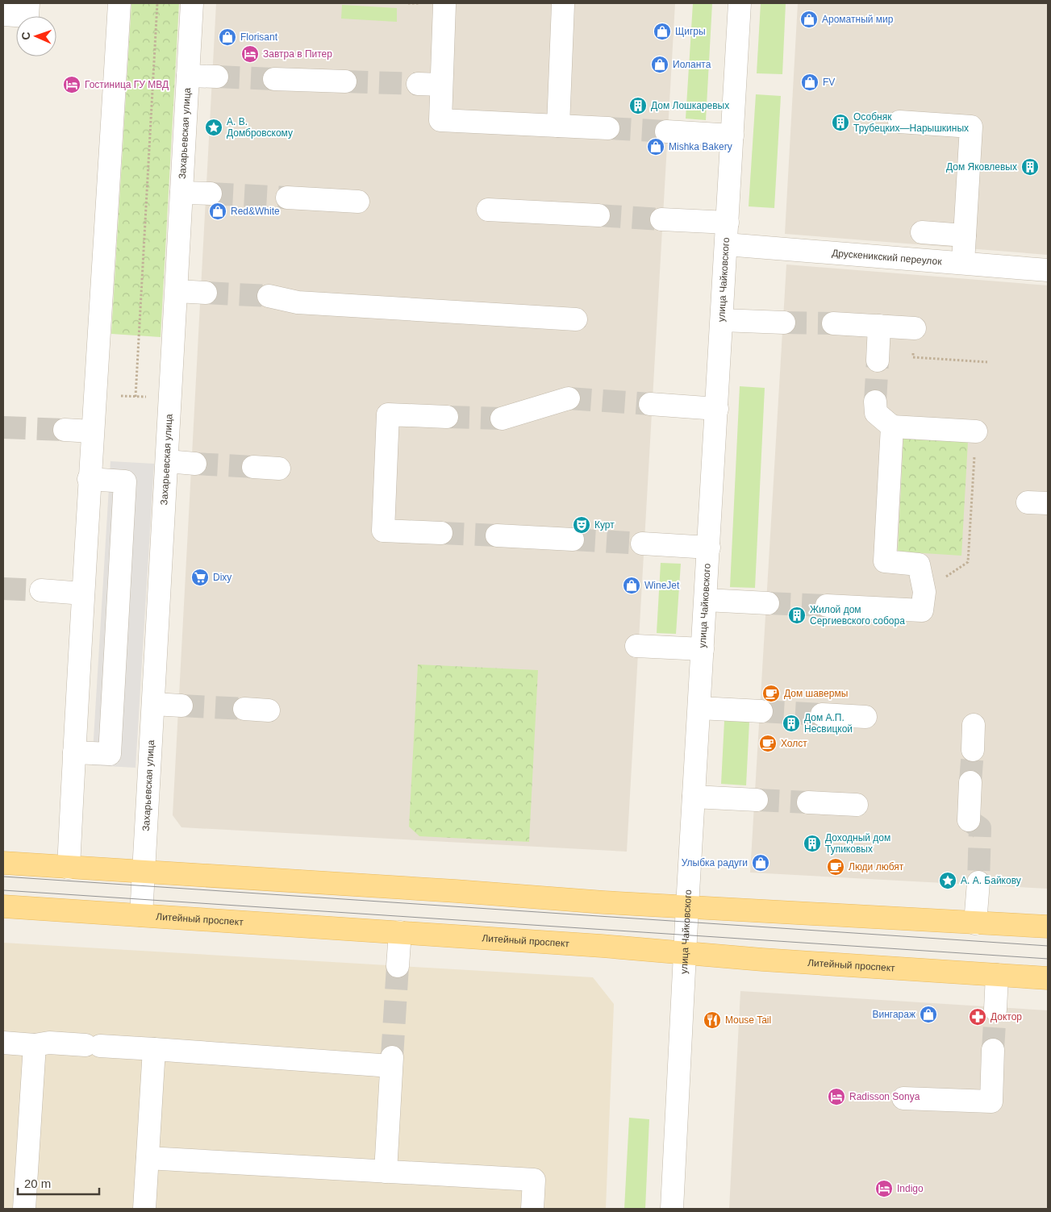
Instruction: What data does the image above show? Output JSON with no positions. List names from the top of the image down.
{
  "streets": {
    "main road": ["Литейный проспект"],
    "street": ["Захарьевская улица", "Друскеникский переулок", "улица Чайковского"]
  },
  "crossings": [
    ["Захарьевская улица", "Литейный проспект"],
    ["Друскеникский переулок", "улица Чайковского"],
    ["улица Чайковского", "Литейный проспект"]
  ],
  "places": {
    "shop": [
      "Ароматный мир",
      "Щигры",
      "Florisant",
      "Иоланта",
      "FV",
      "Mishka Bakery",
      "Red&White",
      "WineJet",
      "Улыбка радуги",
      "Вингараж"
    ],
    "hotel": [
      "Завтра в Питер",
      "Гостиница ГУ МВД",
      "Radisson Sonya",
      "Indigo"
    ],
    "building": [
      "Дом Лошкаревых",
      "Особняк Трубецких—Нарышкиных",
      "Дом Яковлевых",
      "Жилой дом Сергиевского собора",
      "Дом А.П. Несвицкой",
      "Доходный дом Тупиковых"
    ],
    "place": ["А. В. Домбровскому", "А. А. Байкову"],
    "theatre": ["Курт"],
    "supermarket": ["Dixy"],
    "cafe": ["Дом шавермы", "Холст", "Люди любят"],
    "pharmacy": ["Доктор"],
    "restaurant": ["Mouse Tail"]
  },
  "scale_bar": "20 m",
  "north": "left"
}
